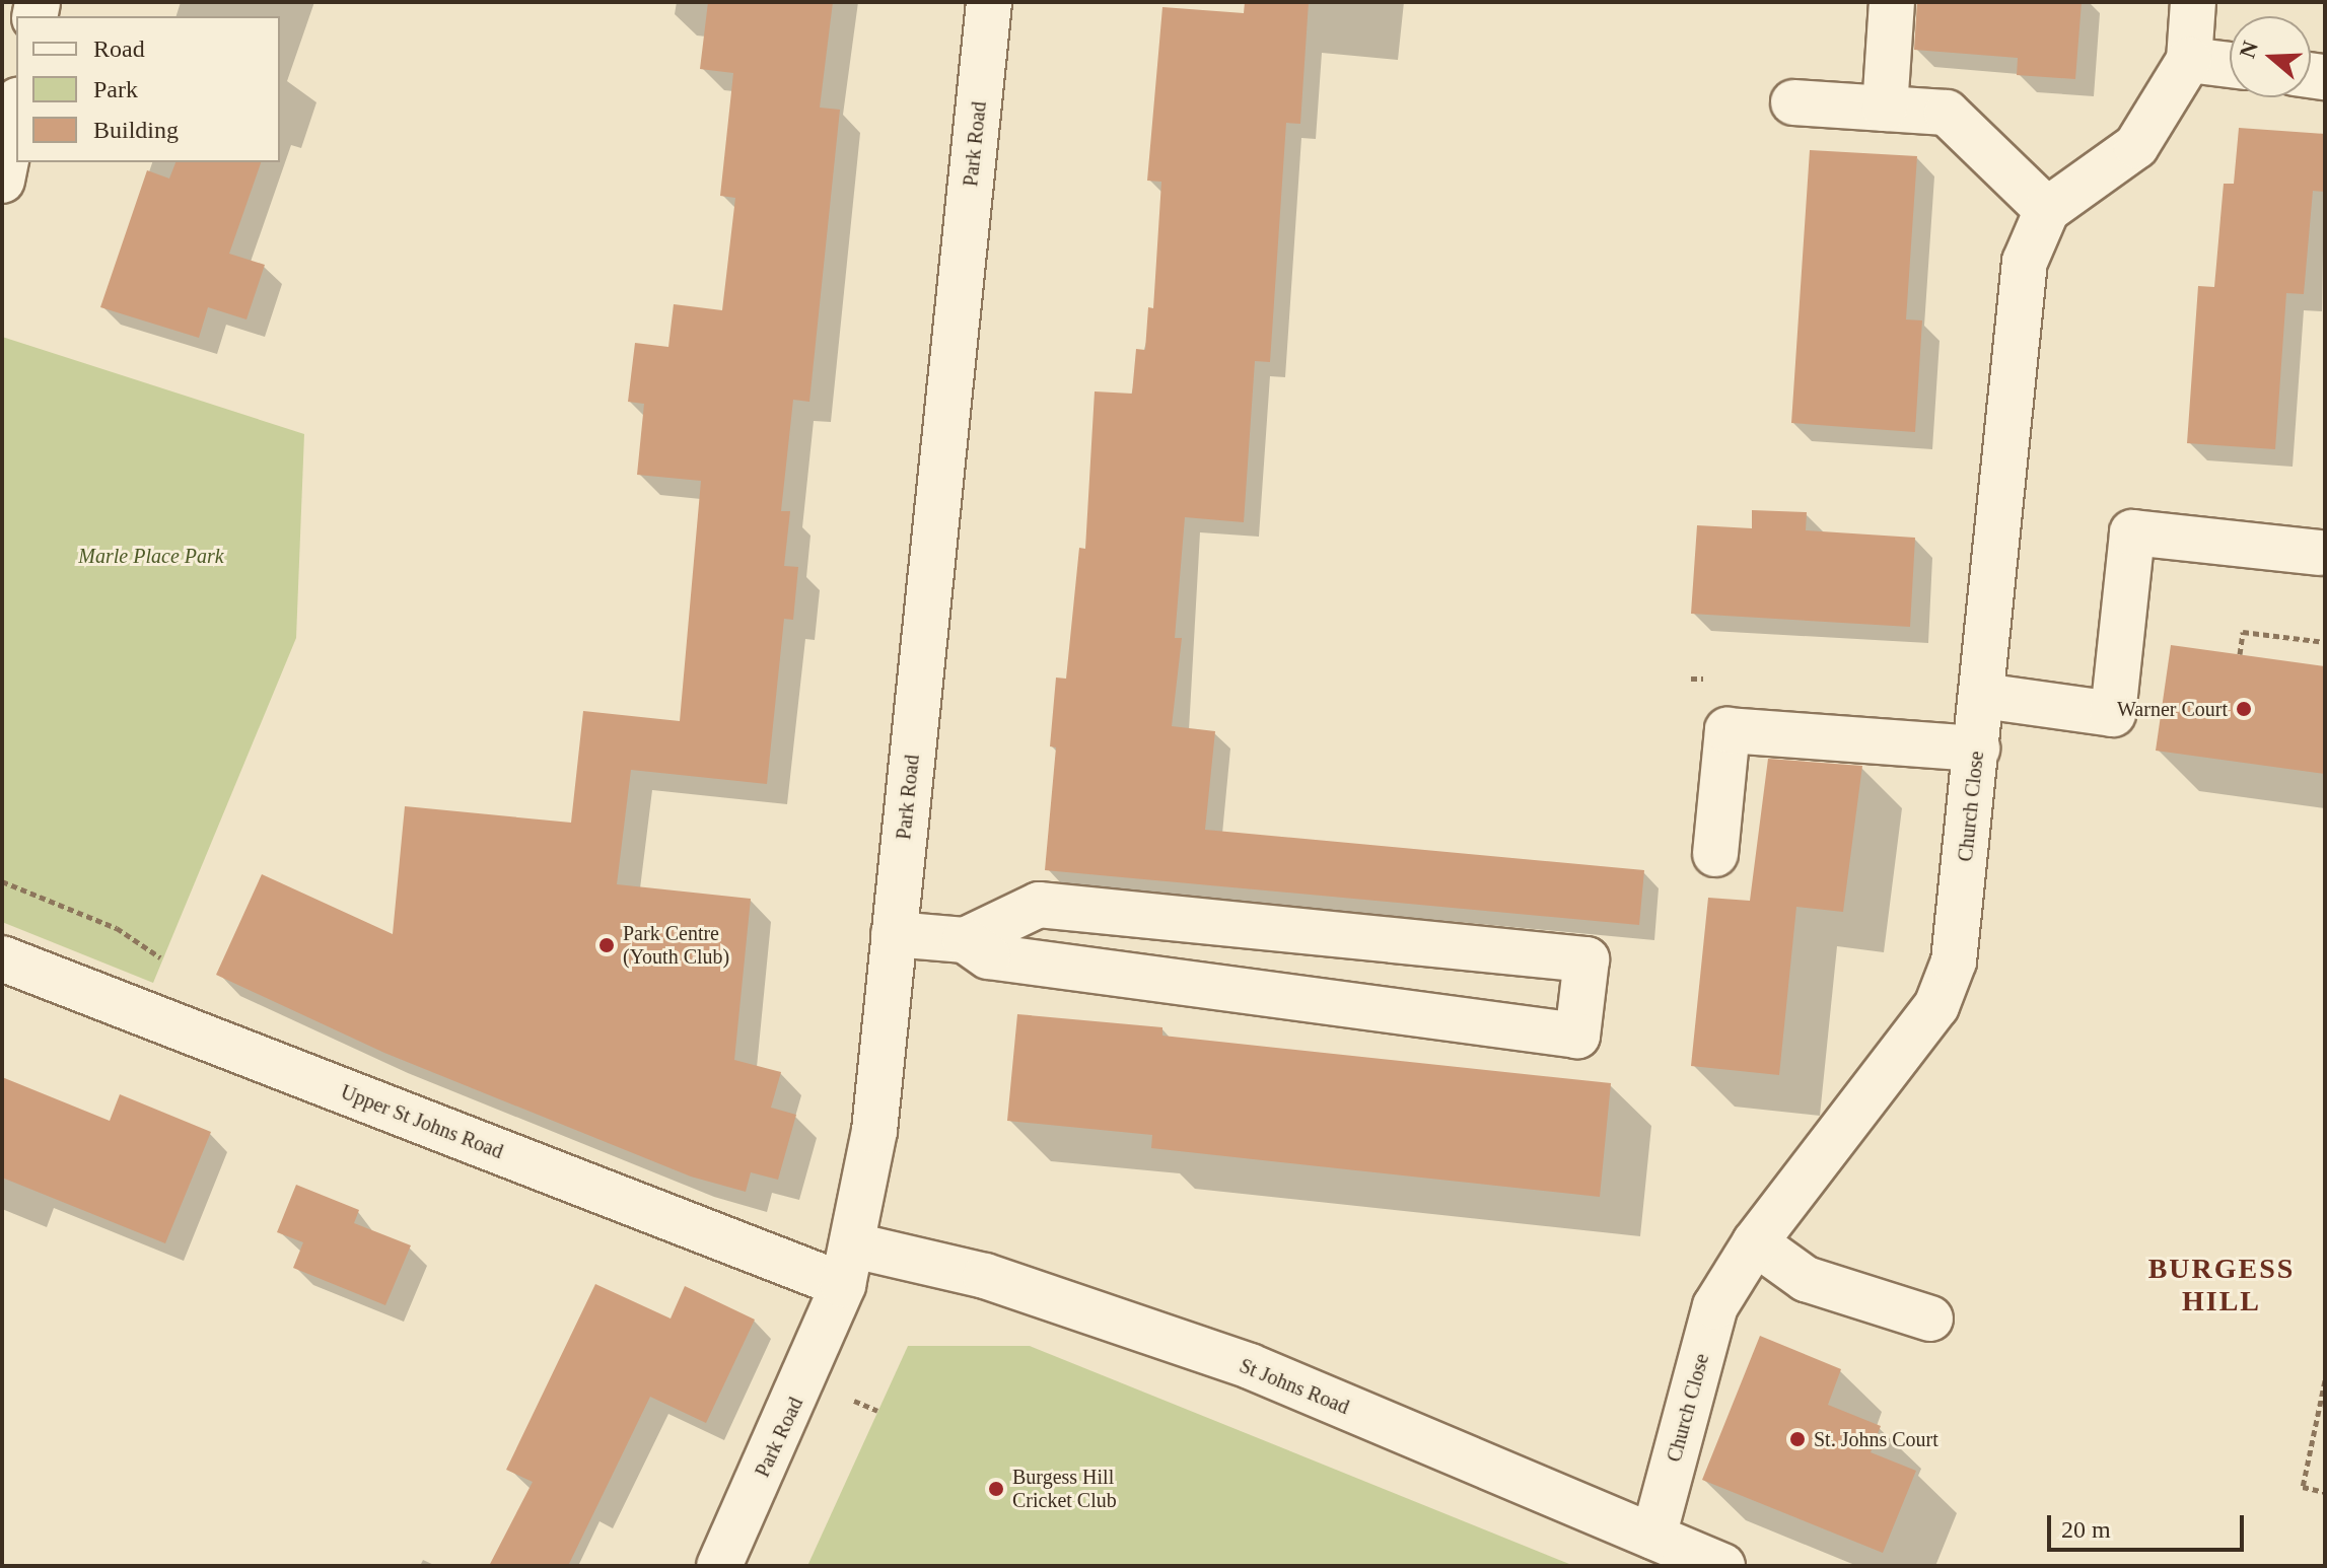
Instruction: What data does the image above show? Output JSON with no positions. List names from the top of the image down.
{
  "streets": {
    "street": [
      "Park Road",
      "Church Close",
      "Upper St Johns Road",
      "St Johns Road"
    ]
  },
  "crossings": [
    ["Park Road", "Upper St Johns Road"],
    ["Park Road", "St Johns Road"],
    ["Church Close", "St Johns Road"],
    ["Upper St Johns Road", "St Johns Road"]
  ],
  "districts": ["BURGESS HILL"],
  "parks": ["Marle Place Park"],
  "places": [
    "Warner Court",
    "Park Centre (Youth Club)",
    "St. Johns Court",
    "Burgess Hill Cricket Club"
  ],
  "legend": ["Road", "Park", "Building"],
  "scale_bar": "20 m",
  "north": "left"
}
